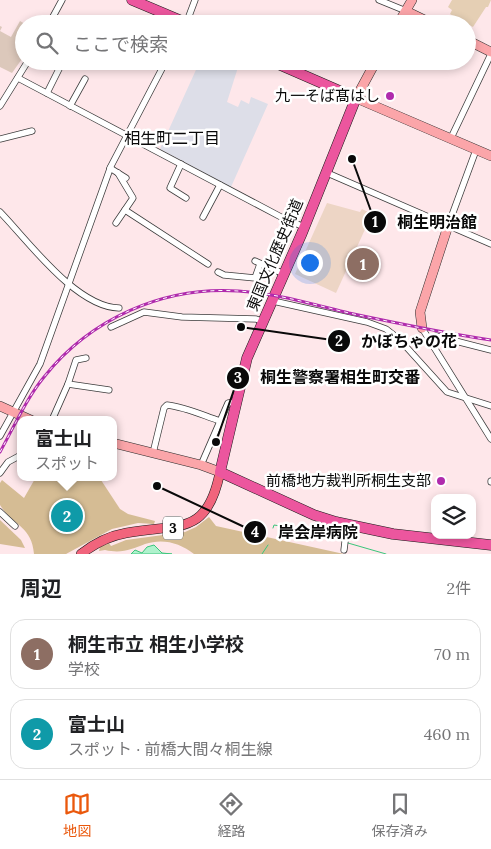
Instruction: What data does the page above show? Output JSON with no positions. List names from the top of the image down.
{
  "streets": {
    "highway": ["東国文化歴史街道"],
    "main road": ["3"]
  },
  "crossings": [
    ["東国文化歴史街道", "3"]
  ],
  "districts": ["相生町二丁目"],
  "places": [
    "九一そば髙はし",
    "桐生明治館",
    "かぼちゃの花",
    "桐生警察署相生町交番",
    "前橋地方裁判所桐生支部",
    "岸会岸病院"
  ],
  "page": {
    "search": "ここで検索",
    "pins": ["1", "2"],
    "popup": ["富士山", "スポット"],
    "heading": ["周辺", "2件"],
    "list": [
      {
        "mark": "1",
        "name": "桐生市立 相生小学校",
        "note": "学校",
        "value": "70 m"
      },
      {
        "mark": "2",
        "name": "富士山",
        "note": "スポット · 前橋大間々桐生線",
        "value": "460 m"
      }
    ],
    "nav": ["地図", "経路", "保存済み"]
  }
}
